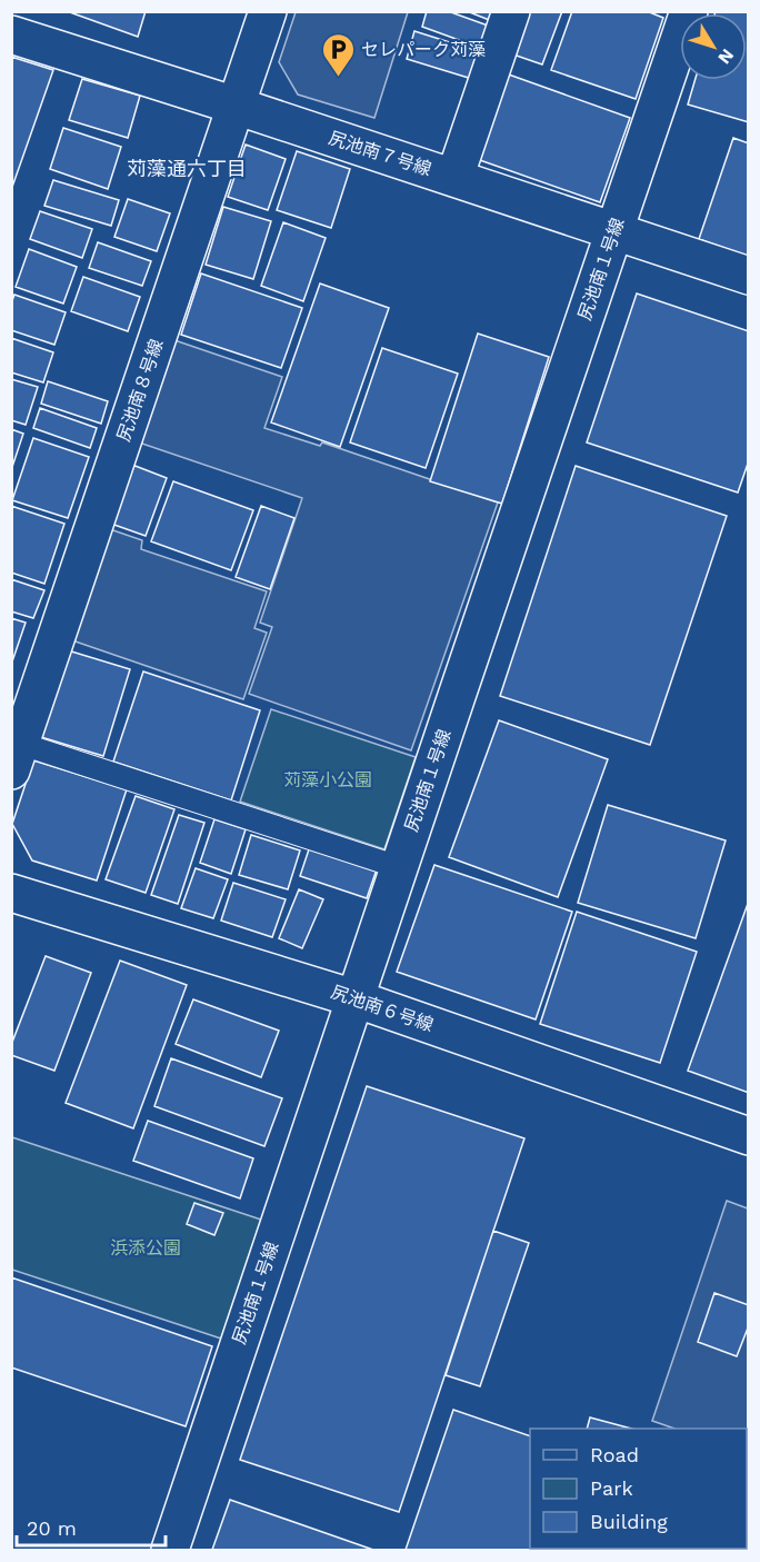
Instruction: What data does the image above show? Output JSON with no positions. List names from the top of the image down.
{
  "streets": {
    "street": [
      "尻池南７号線",
      "尻池南１号線",
      "尻池南８号線",
      "尻池南６号線"
    ]
  },
  "crossings": [
    ["尻池南７号線", "尻池南１号線"],
    ["尻池南７号線", "尻池南８号線"],
    ["尻池南１号線", "尻池南６号線"]
  ],
  "districts": ["苅藻通六丁目"],
  "parks": ["苅藻小公園", "浜添公園"],
  "places": {
    "parking": ["セレパーク苅藻"]
  },
  "legend": ["Road", "Park", "Building"],
  "scale_bar": "20 m",
  "north": "bottom right"
}
